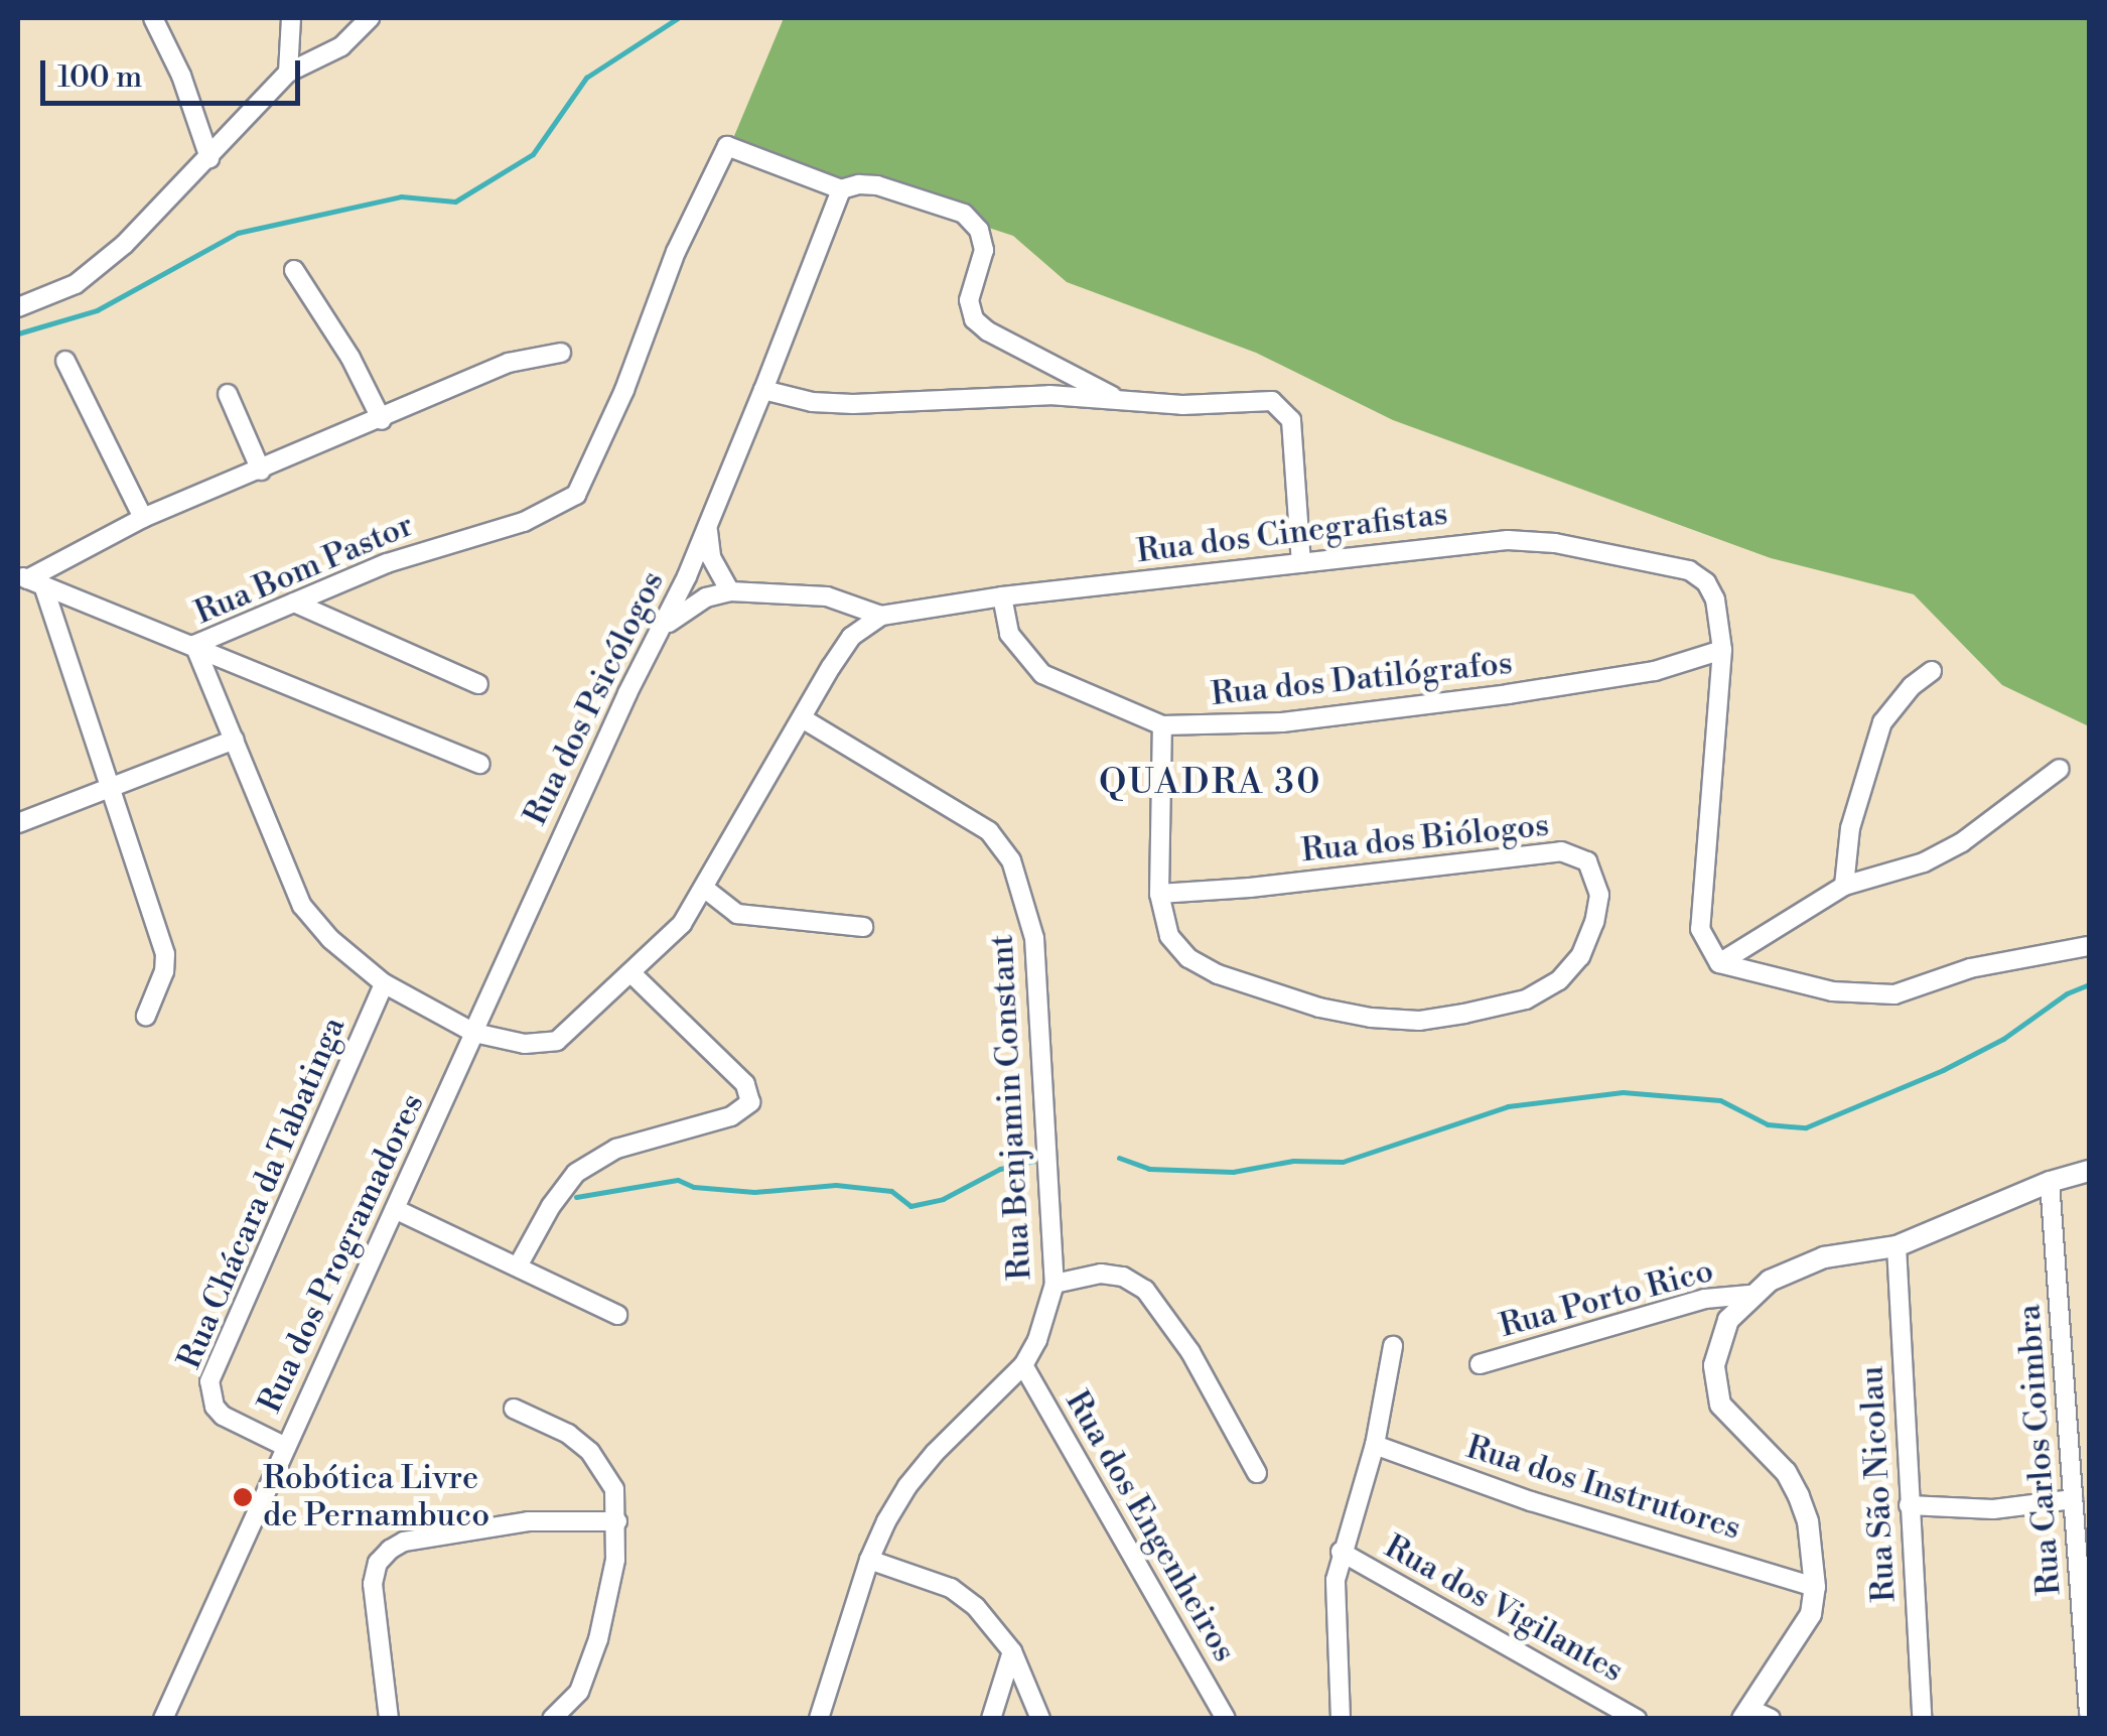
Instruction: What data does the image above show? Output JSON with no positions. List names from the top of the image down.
{
  "streets": {
    "street": [
      "Rua dos Cinegrafistas",
      "Rua Bom Pastor",
      "Rua dos Datilógrafos",
      "Rua dos Psicólogos",
      "Rua dos Biólogos",
      "Rua Benjamin Constant",
      "Rua Chácara da Tabatinga",
      "Rua dos Programadores",
      "Rua Porto Rico",
      "Rua Carlos Coimbra",
      "Rua São Nicolau",
      "Rua dos Instrutores",
      "Rua dos Engenheiros",
      "Rua dos Vigilantes"
    ]
  },
  "crossings": [
    ["Rua dos Cinegrafistas", "Rua dos Datilógrafos"],
    ["Rua Bom Pastor", "Rua dos Psicólogos"],
    ["Rua Bom Pastor", "Rua Chácara da Tabatinga"],
    ["Rua dos Datilógrafos", "Rua dos Biólogos"],
    ["Rua dos Psicólogos", "Rua dos Programadores"],
    ["Rua Benjamin Constant", "Rua dos Engenheiros"],
    ["Rua Chácara da Tabatinga", "Rua dos Programadores"],
    ["Rua Porto Rico", "Rua Carlos Coimbra"],
    ["Rua Porto Rico", "Rua São Nicolau"],
    ["Rua Porto Rico", "Rua dos Instrutores"]
  ],
  "districts": ["QUADRA 30"],
  "places": ["Robótica Livre de Pernambuco"],
  "scale_bar": "100 m"
}
